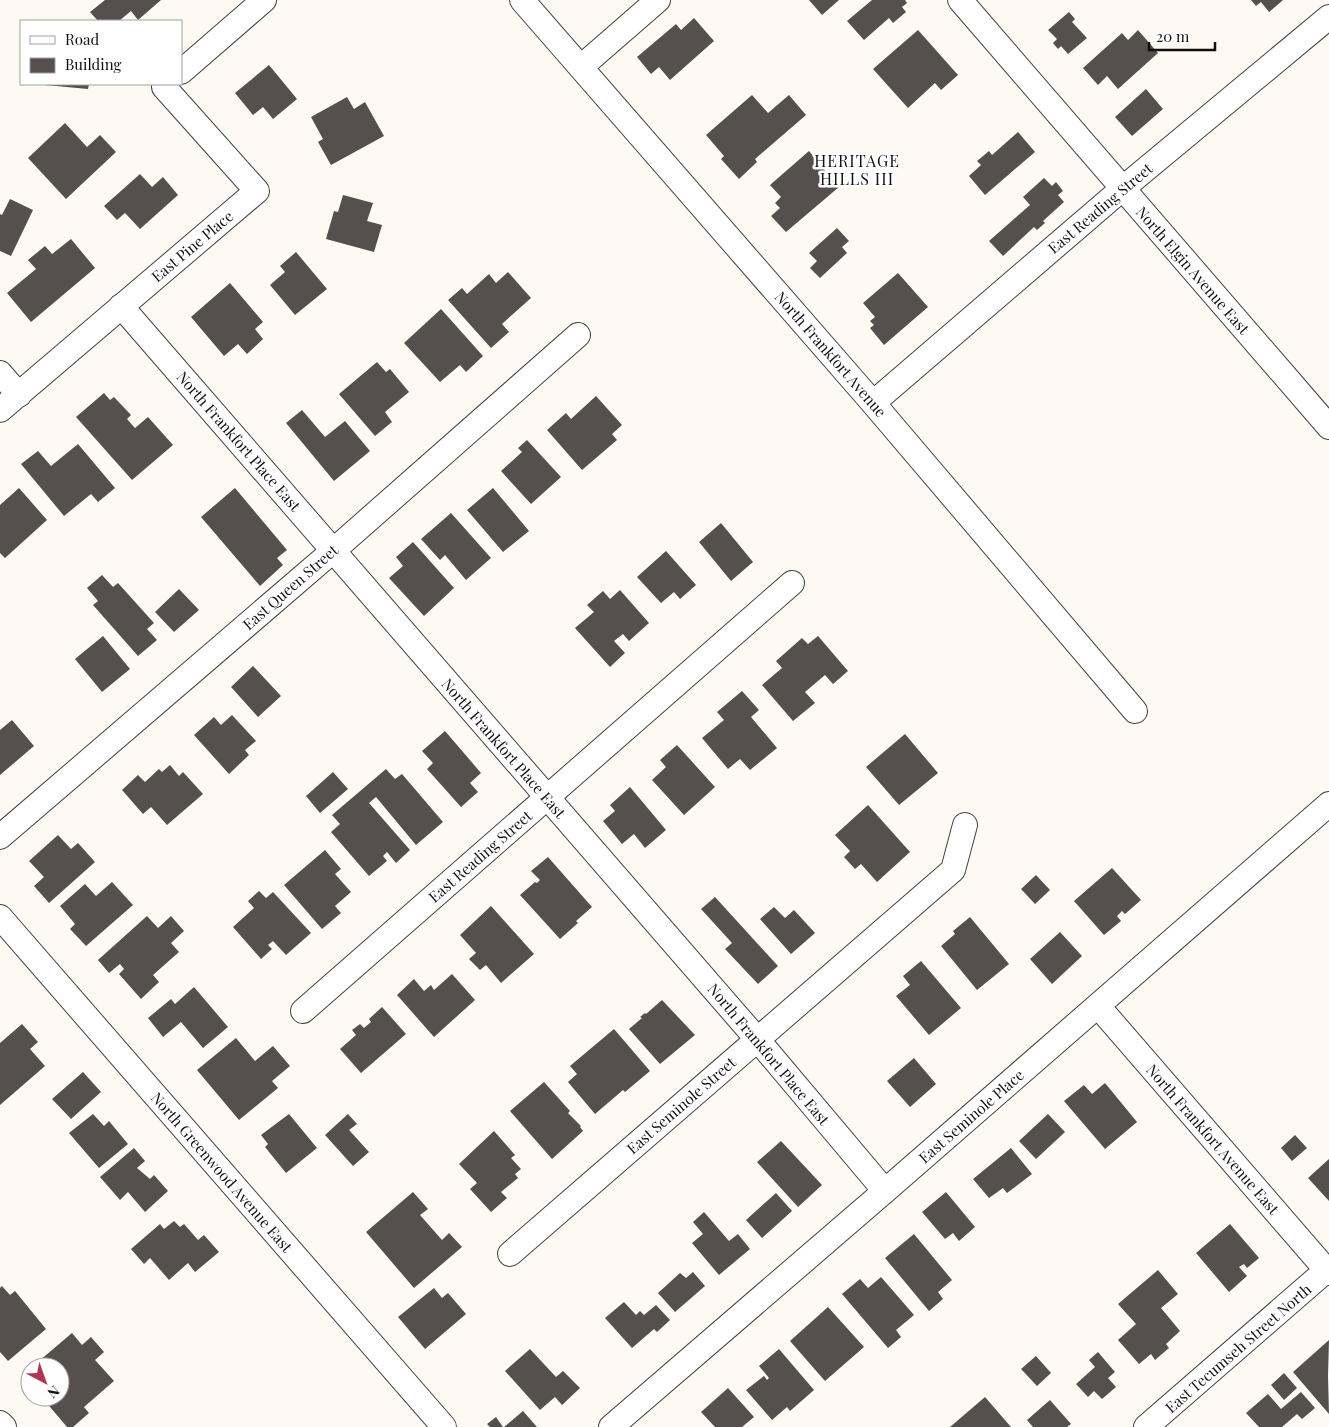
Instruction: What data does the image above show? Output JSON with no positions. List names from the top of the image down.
{
  "streets": {
    "street": [
      "East Reading Street",
      "East Pine Place",
      "North Elgin Avenue East",
      "North Frankfort Avenue",
      "North Frankfort Place East",
      "East Queen Street",
      "East Seminole Street",
      "East Seminole Place",
      "North Frankfort Avenue East",
      "North Greenwood Avenue East",
      "East Tecumseh Street North"
    ]
  },
  "crossings": [
    ["East Reading Street", "North Elgin Avenue East"],
    ["East Reading Street", "North Frankfort Avenue"],
    ["East Reading Street", "North Frankfort Place East"],
    ["East Pine Place", "North Frankfort Place East"],
    ["North Frankfort Place East", "East Queen Street"],
    ["North Frankfort Place East", "East Seminole Street"],
    ["North Frankfort Place East", "East Seminole Place"],
    ["East Seminole Place", "North Frankfort Avenue East"],
    ["North Frankfort Avenue East", "East Tecumseh Street North"]
  ],
  "districts": ["HERITAGE HILLS III"],
  "legend": ["Road", "Building"],
  "scale_bar": "20 m",
  "north": "bottom right"
}
